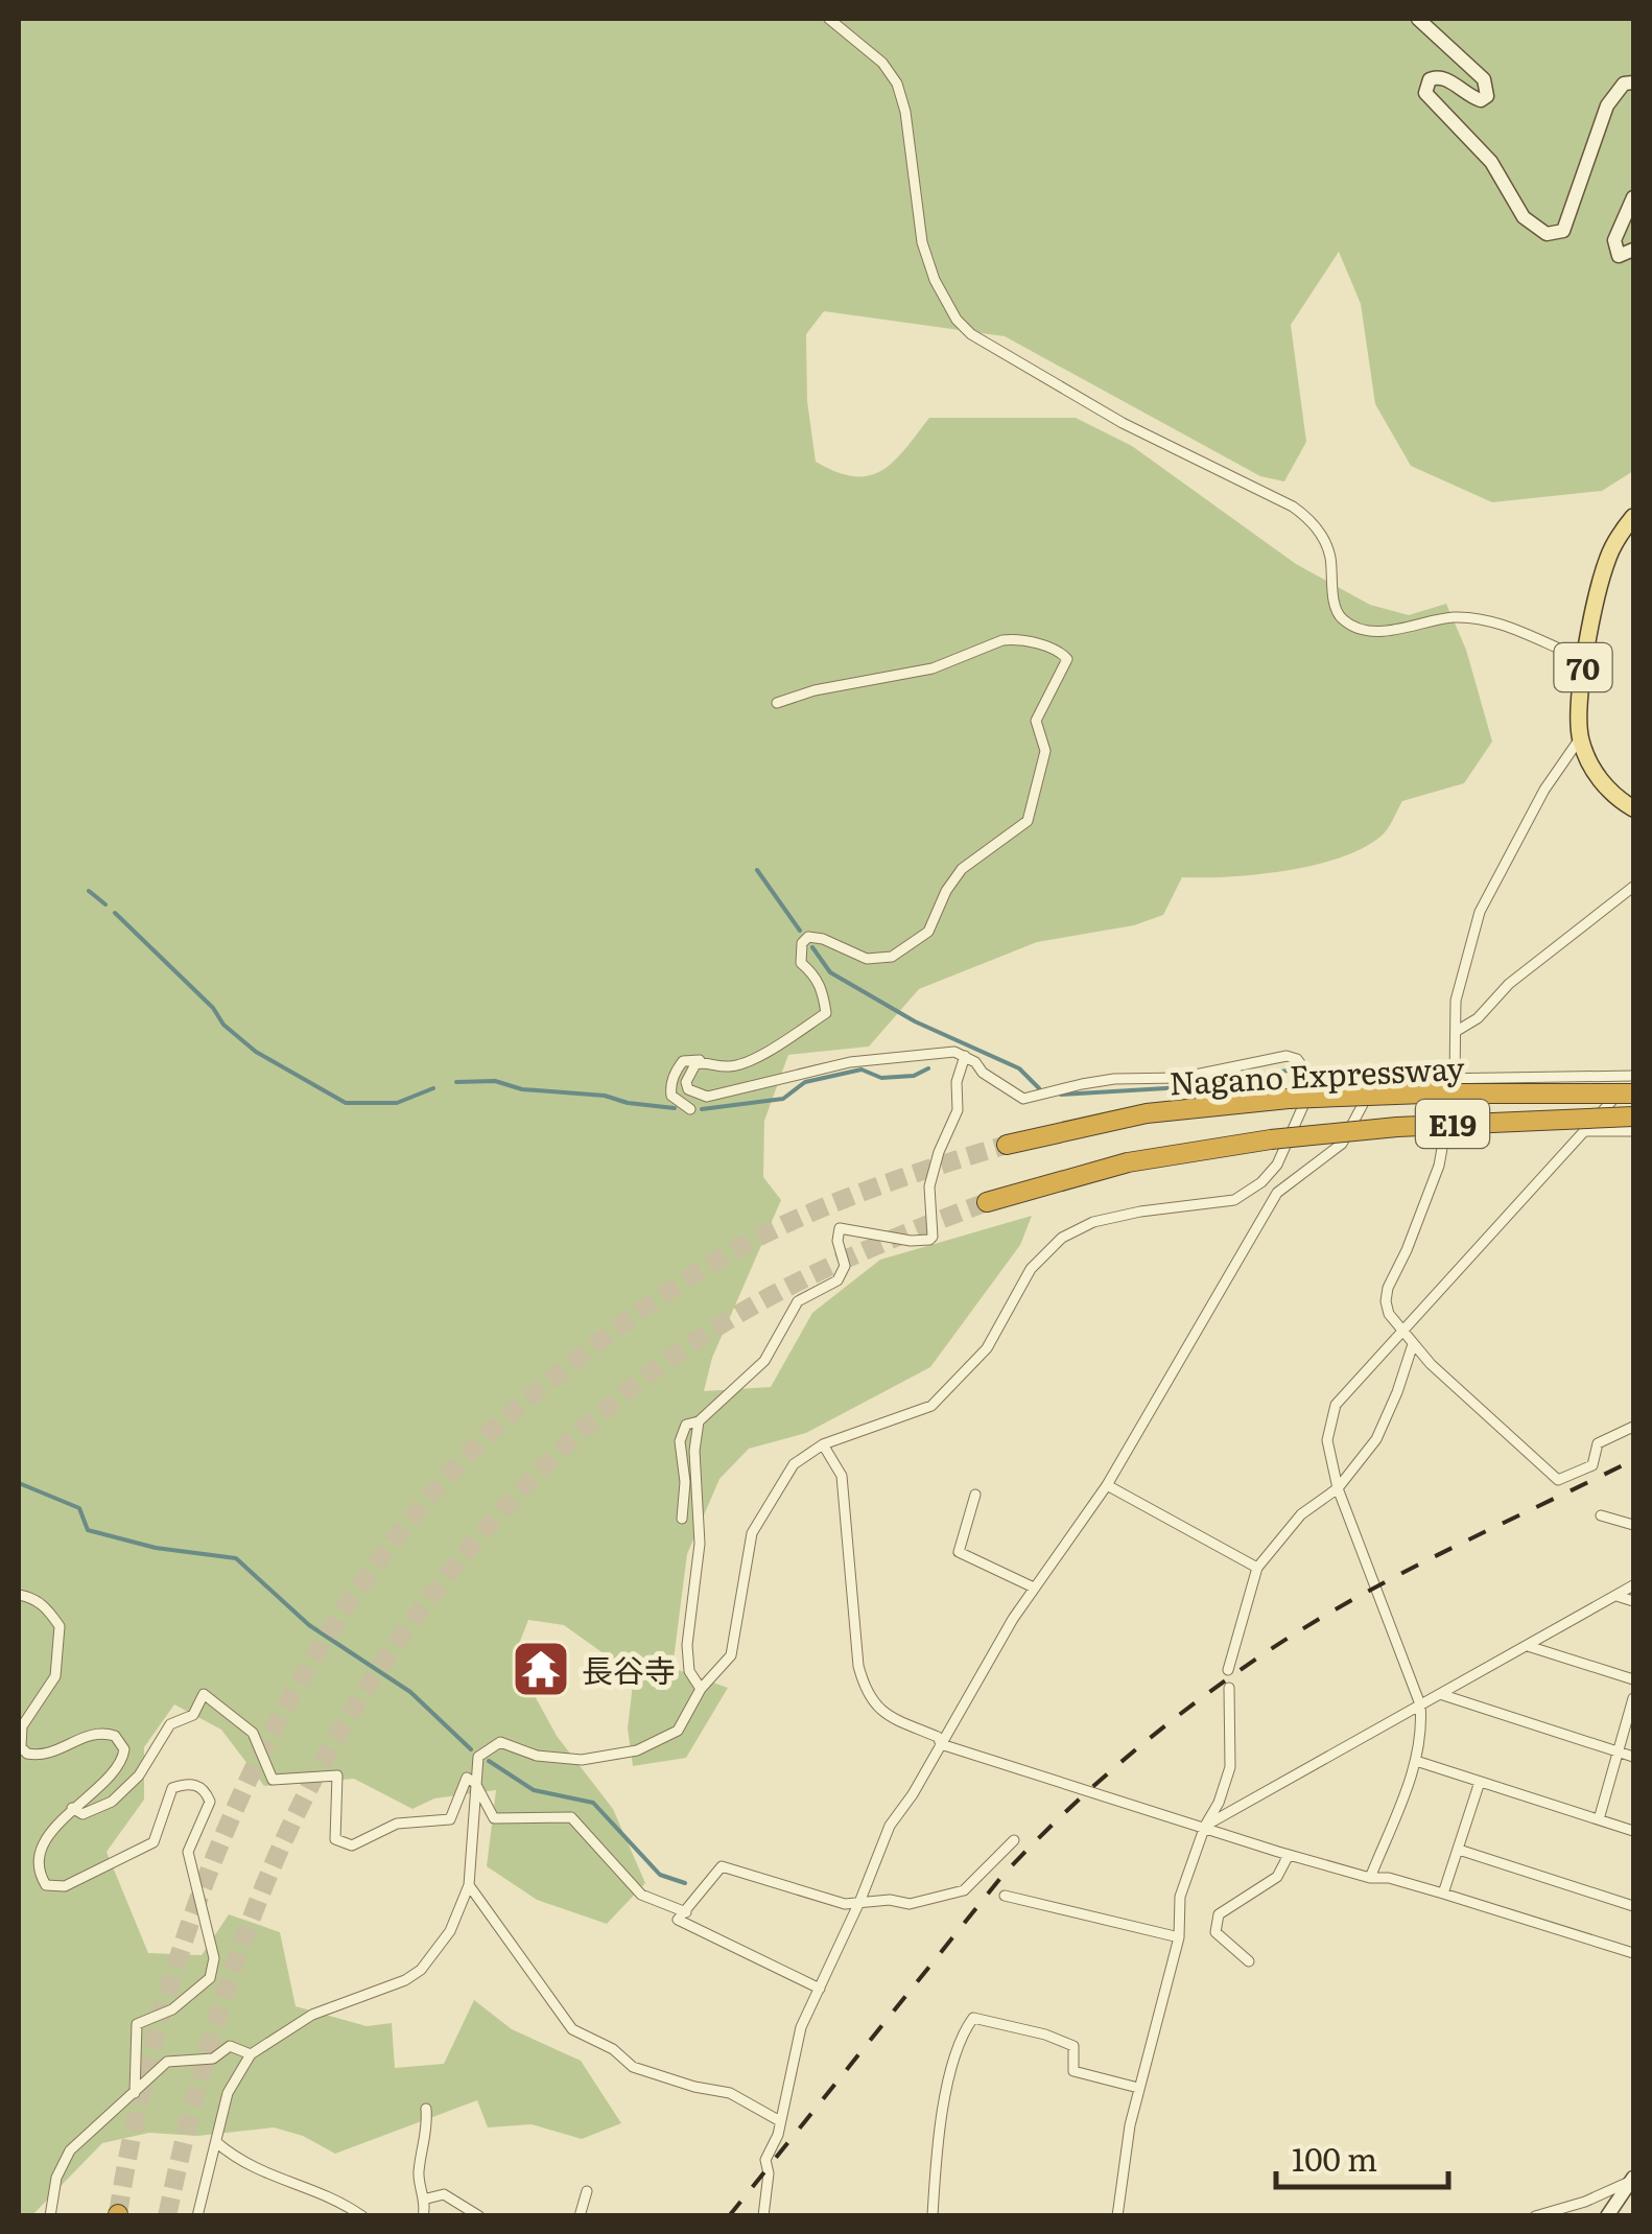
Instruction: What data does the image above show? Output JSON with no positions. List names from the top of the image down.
{
  "streets": {
    "highway": ["Nagano Expressway", "E19"],
    "main road": ["70"]
  },
  "places": {
    "temple": ["長谷寺"]
  },
  "scale_bar": "100 m"
}
